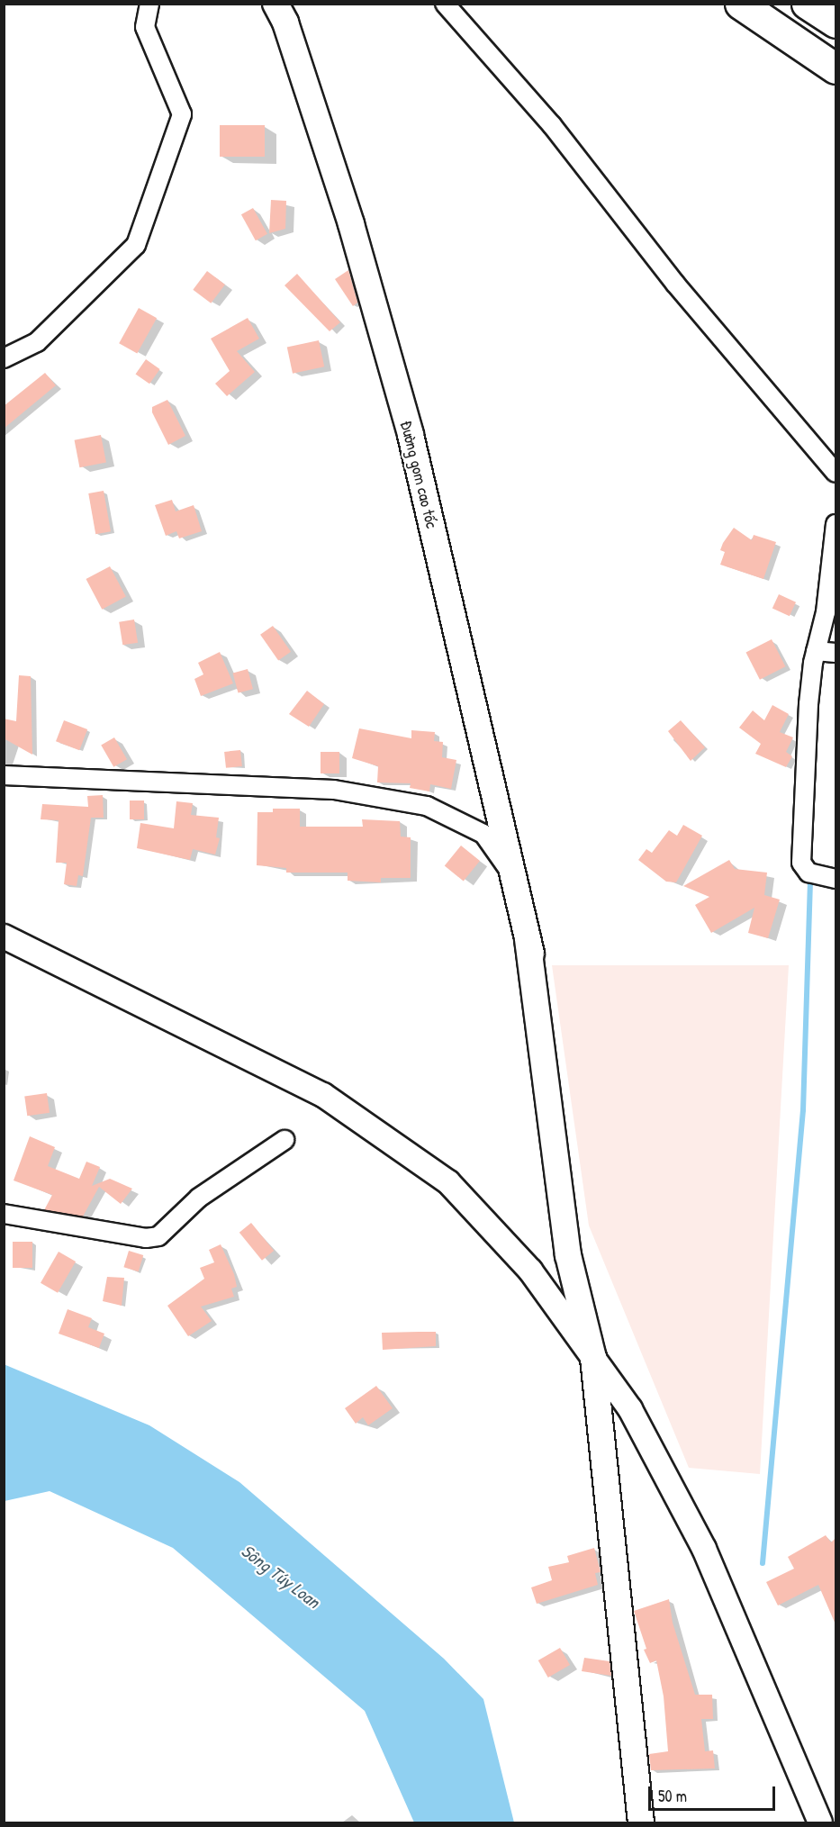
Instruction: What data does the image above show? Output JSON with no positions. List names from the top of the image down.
{
  "streets": {
    "main road": ["Đường gom cao tốc"]
  },
  "water": ["Sông Túy Loan"],
  "scale_bar": "50 m"
}
